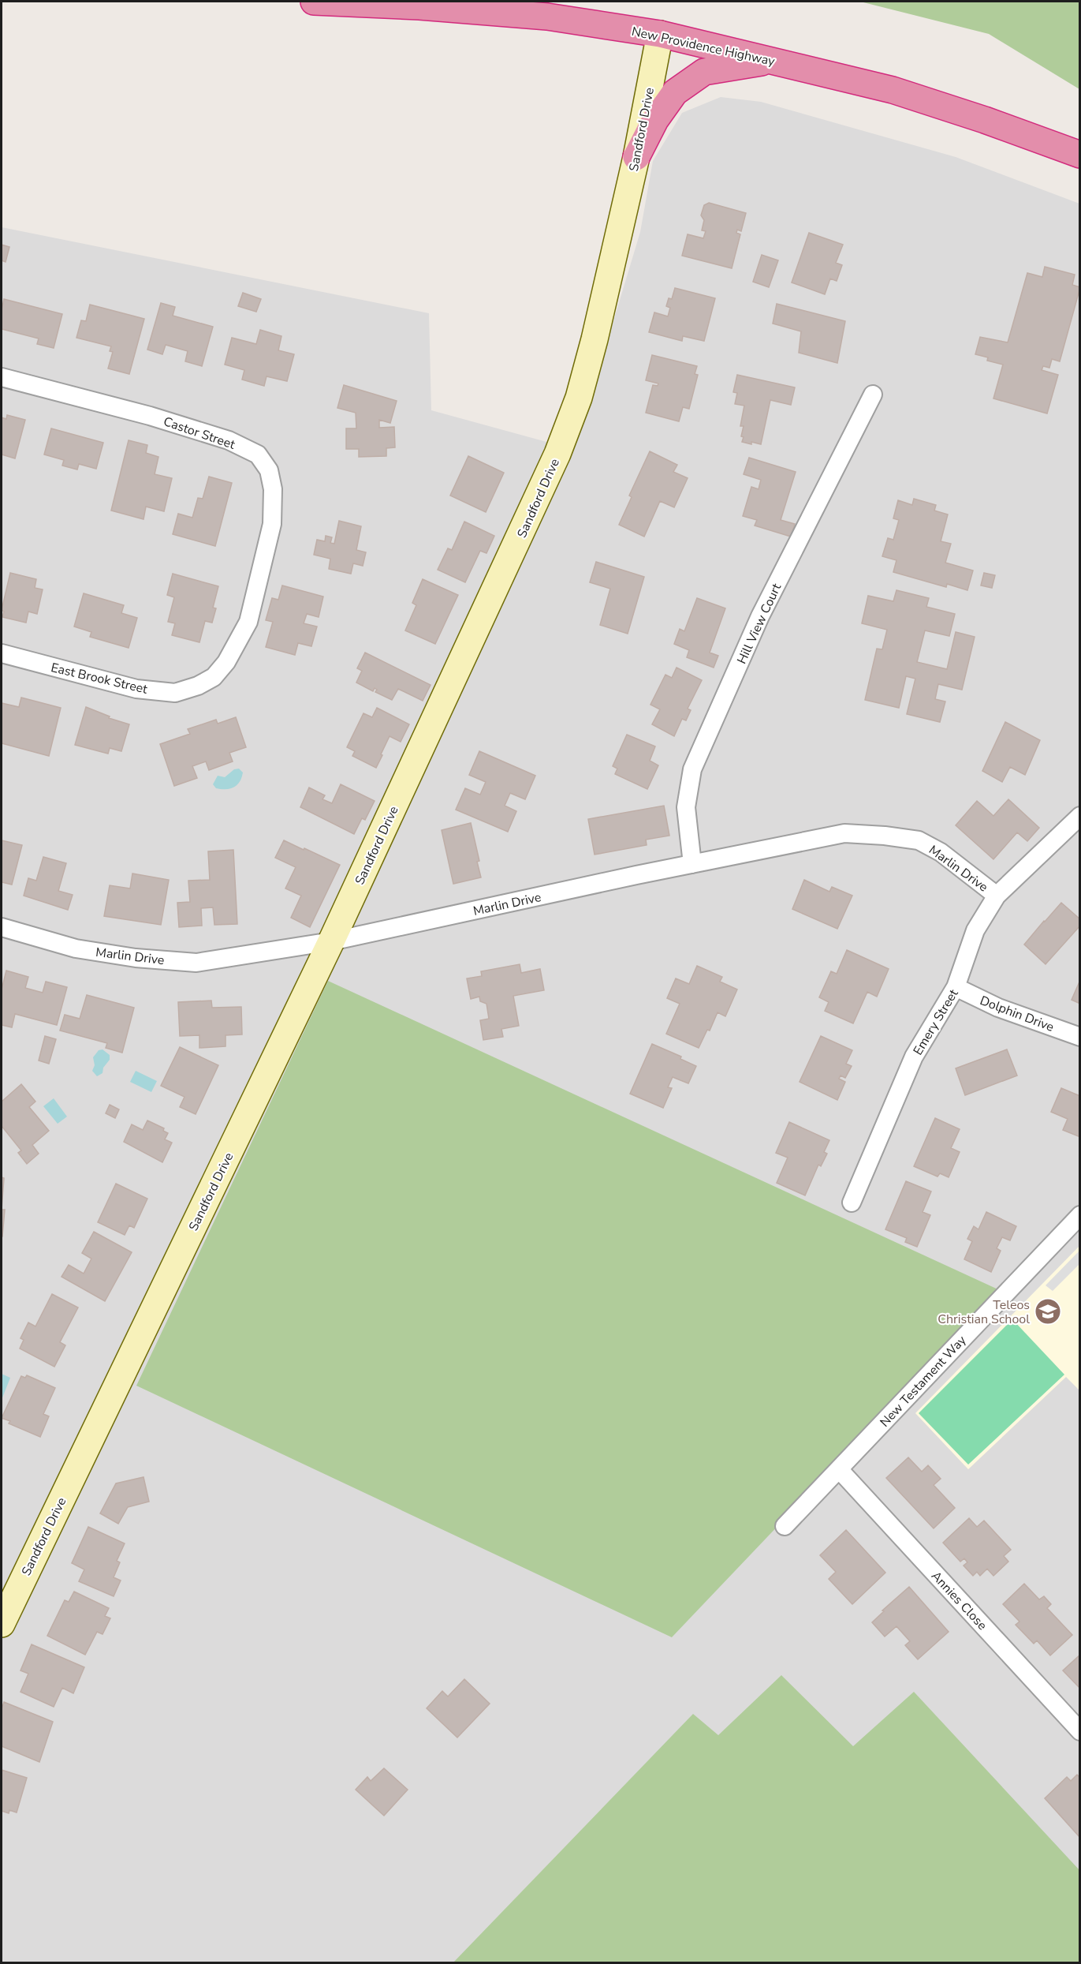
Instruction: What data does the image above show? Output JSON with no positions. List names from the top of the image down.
{
  "streets": {
    "highway": ["New Providence Highway"],
    "street": [
      "Sandford Drive",
      "Castor Street",
      "Hill View Court",
      "East Brook Street",
      "Marlin Drive",
      "Dolphin Drive",
      "Emery Street",
      "New Testament Way",
      "Annies Close"
    ]
  },
  "crossings": [
    ["New Providence Highway", "Sandford Drive"],
    ["Sandford Drive", "Marlin Drive"],
    ["Castor Street", "East Brook Street"],
    ["Hill View Court", "Marlin Drive"],
    ["Marlin Drive", "Emery Street"],
    ["Dolphin Drive", "Emery Street"],
    ["New Testament Way", "Annies Close"]
  ],
  "places": {
    "school or university": ["Teleos Christian School"]
  }
}
